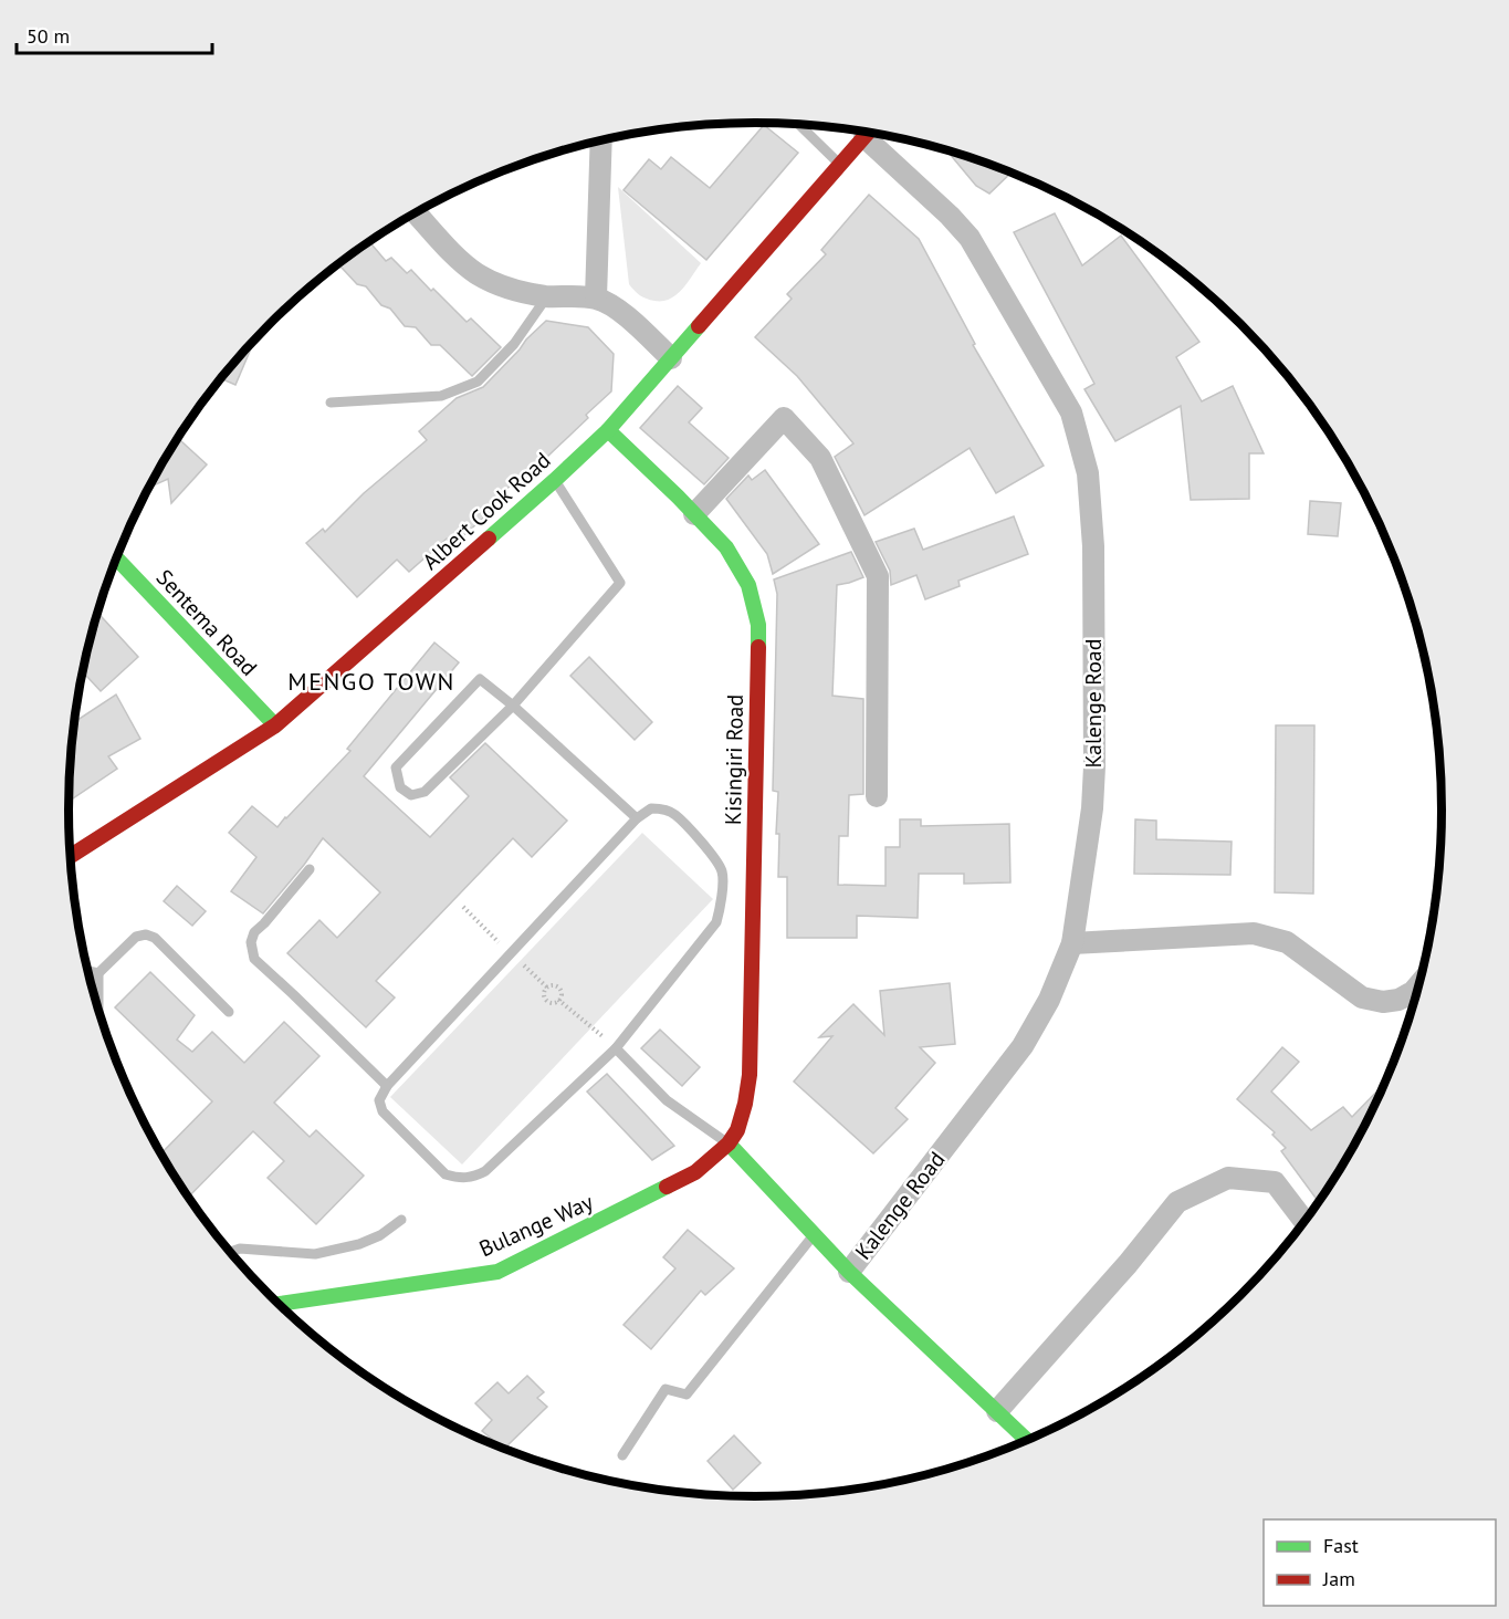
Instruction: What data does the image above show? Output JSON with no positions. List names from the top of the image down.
{
  "streets": {
    "main road": [
      "Albert Cook Road",
      "Sentema Road",
      "Kisingiri Road",
      "Bulange Way"
    ],
    "street": ["Kalenge Road"]
  },
  "crossings": [
    ["Albert Cook Road", "Sentema Road"],
    ["Albert Cook Road", "Kisingiri Road"],
    ["Kisingiri Road", "Bulange Way"]
  ],
  "districts": ["MENGO TOWN"],
  "legend": ["Fast", "Jam"],
  "scale_bar": "50 m"
}
